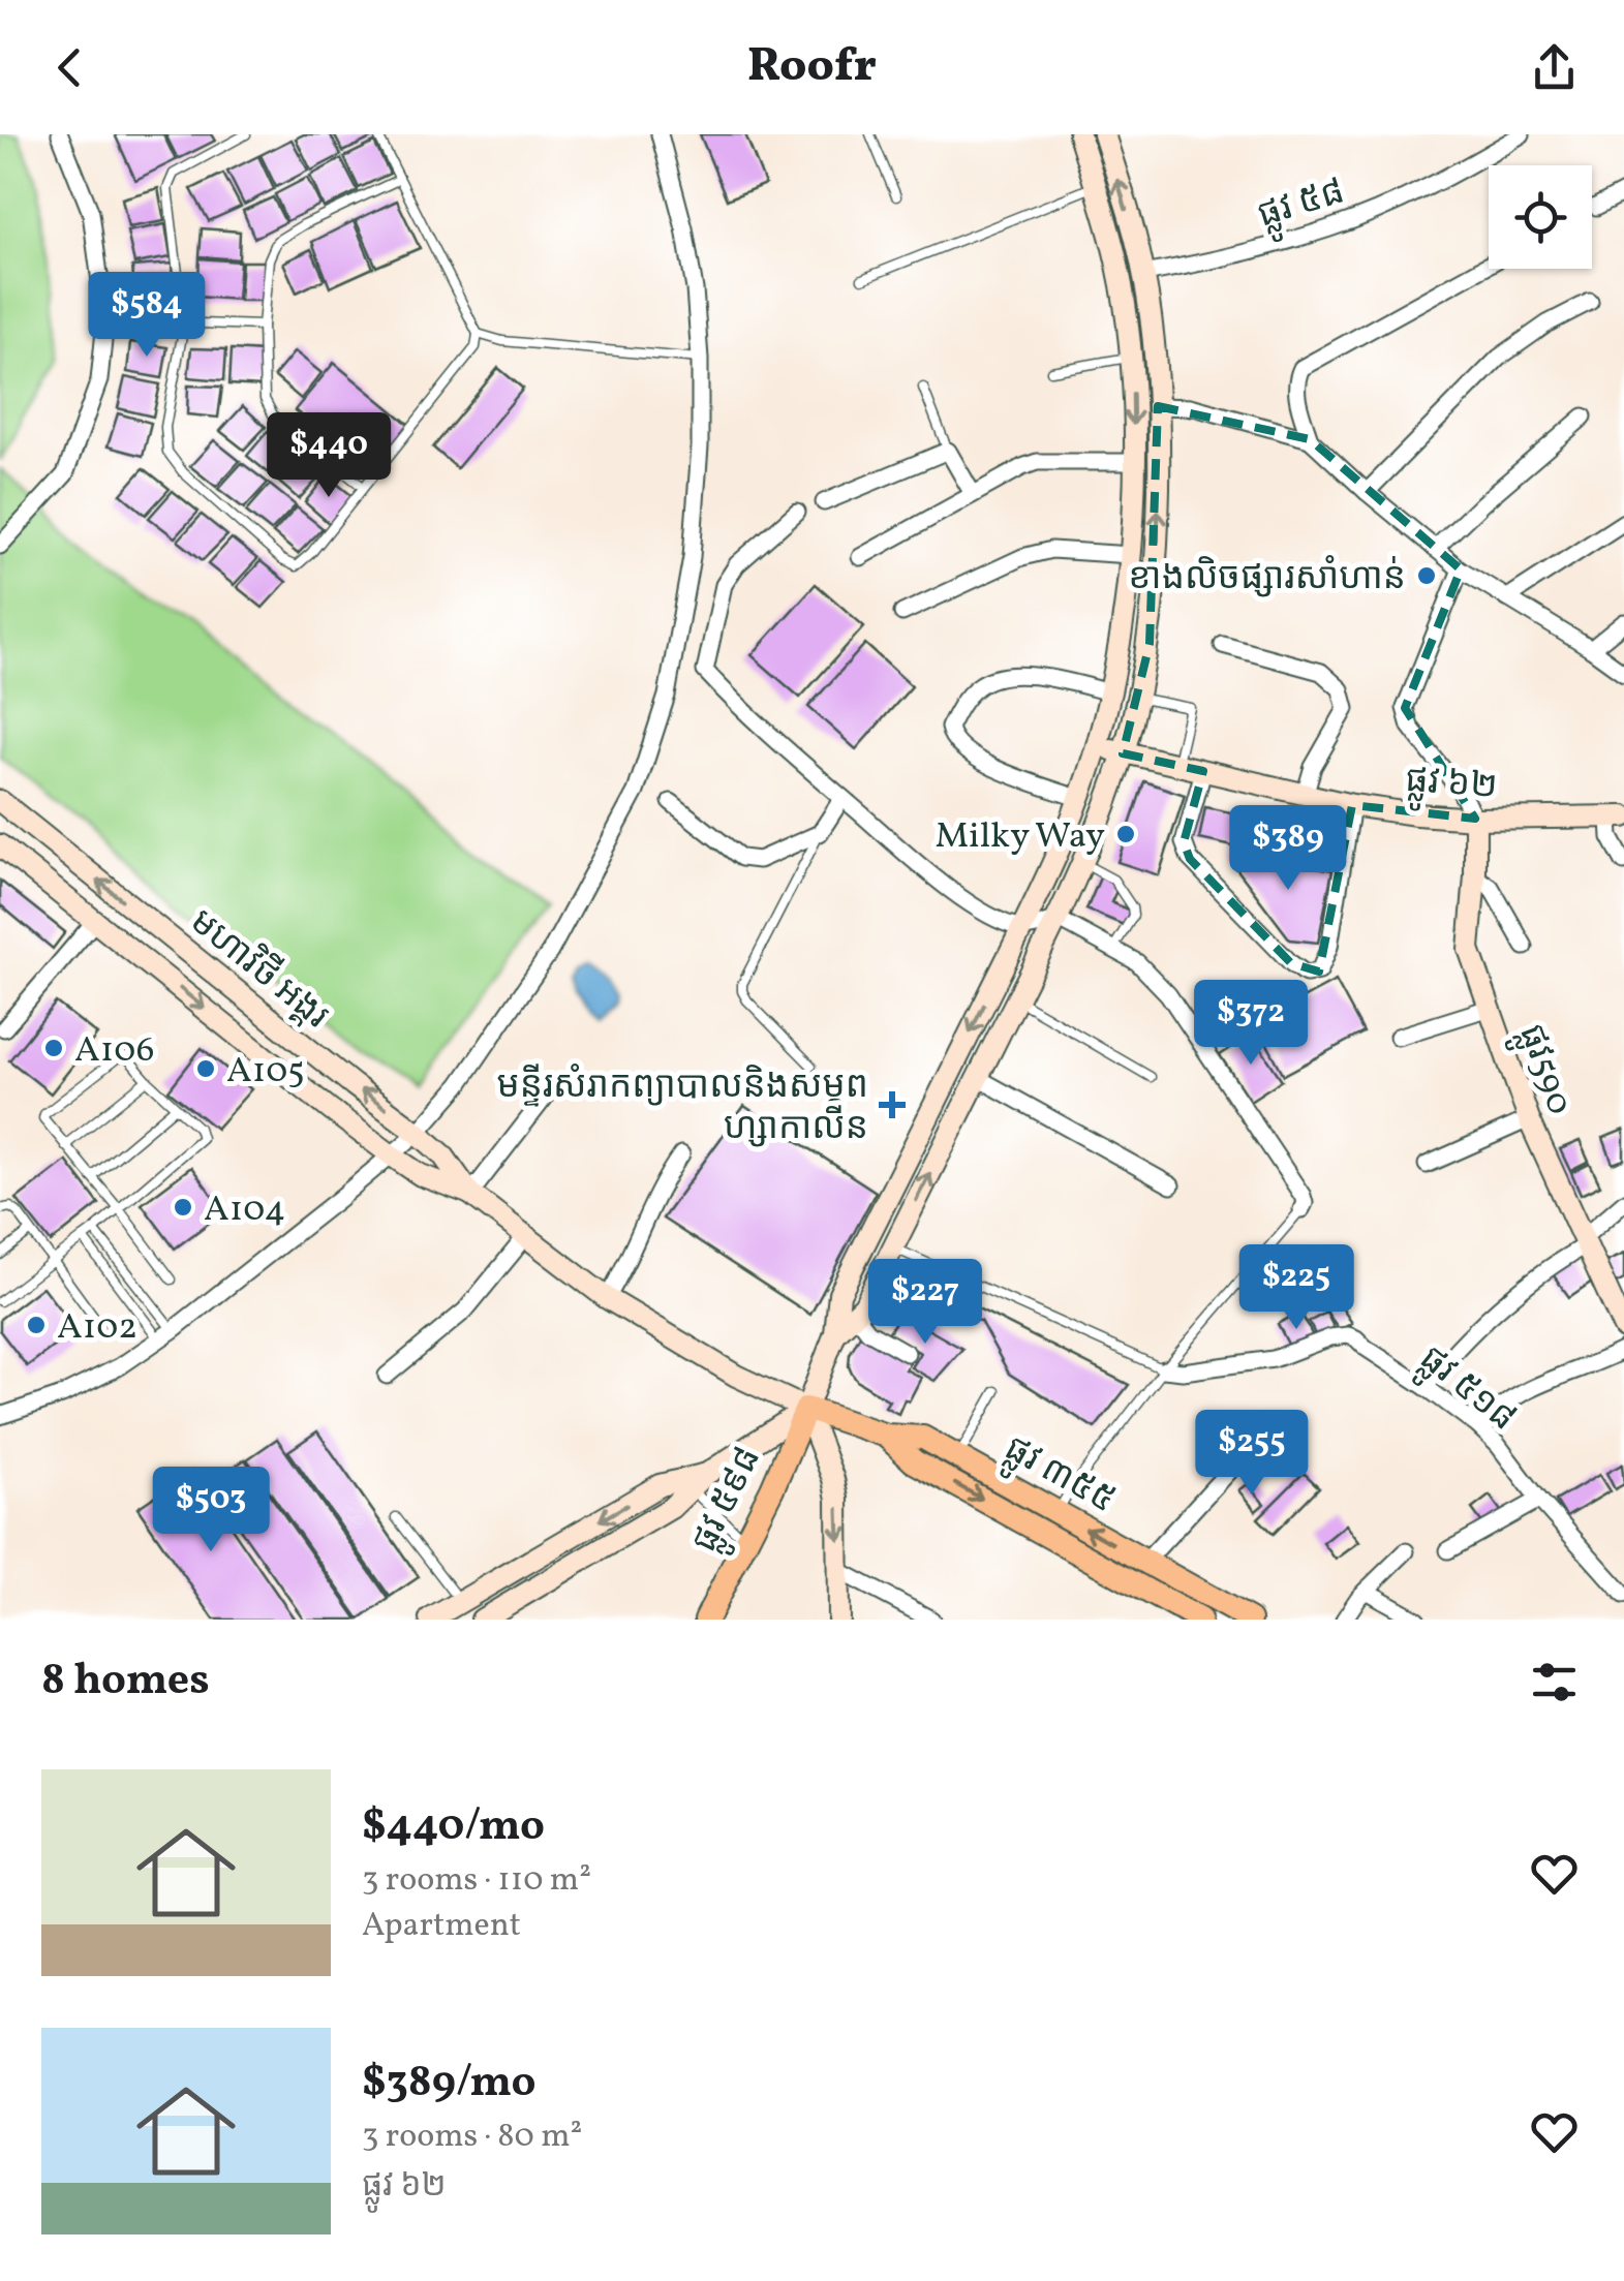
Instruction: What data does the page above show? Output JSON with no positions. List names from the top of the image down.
{
  "streets": {
    "main road": [
      "ផ្លូវ ៦២",
      "មហាវិថី អង្គរ",
      "ផ្លូវ590",
      "ផ្លូវ ៣៥៥",
      "ផ្លូវ ៥៩៨"
    ],
    "street": ["ផ្លូវ ៥៨", "ផ្លូវ ៥១៨"]
  },
  "crossings": [
    ["ផ្លូវ ៦២", "ផ្លូវ590"],
    ["មហាវិថី អង្គរ", "ផ្លូវ ៣៥៥"],
    ["មហាវិថី អង្គរ", "ផ្លូវ ៥៩៨"],
    ["ផ្លូវ ៣៥៥", "ផ្លូវ ៥៩៨"]
  ],
  "places": {
    "other": [
      "ខាងលិចផ្សារសាំហាន់",
      "Milky Way",
      "A106",
      "A105",
      "A104",
      "A102"
    ],
    "health": ["មន្ទីរសំរាកព្យាបាលនិងសម្ភព ហ្សាកាលីន"]
  },
  "page": {
    "header": "Roofr",
    "price": [
      "$584",
      "$440",
      "$389",
      "$372",
      "$225",
      "$227",
      "$255",
      "$503"
    ],
    "heading": "8 homes",
    "list": [
      {
        "name": "$440/mo",
        "note": "3 rooms · 110 m² · Apartment"
      },
      {
        "name": "$389/mo",
        "note": "3 rooms · 80 m² · ផ្លូវ ៦២"
      }
    ]
  }
}
